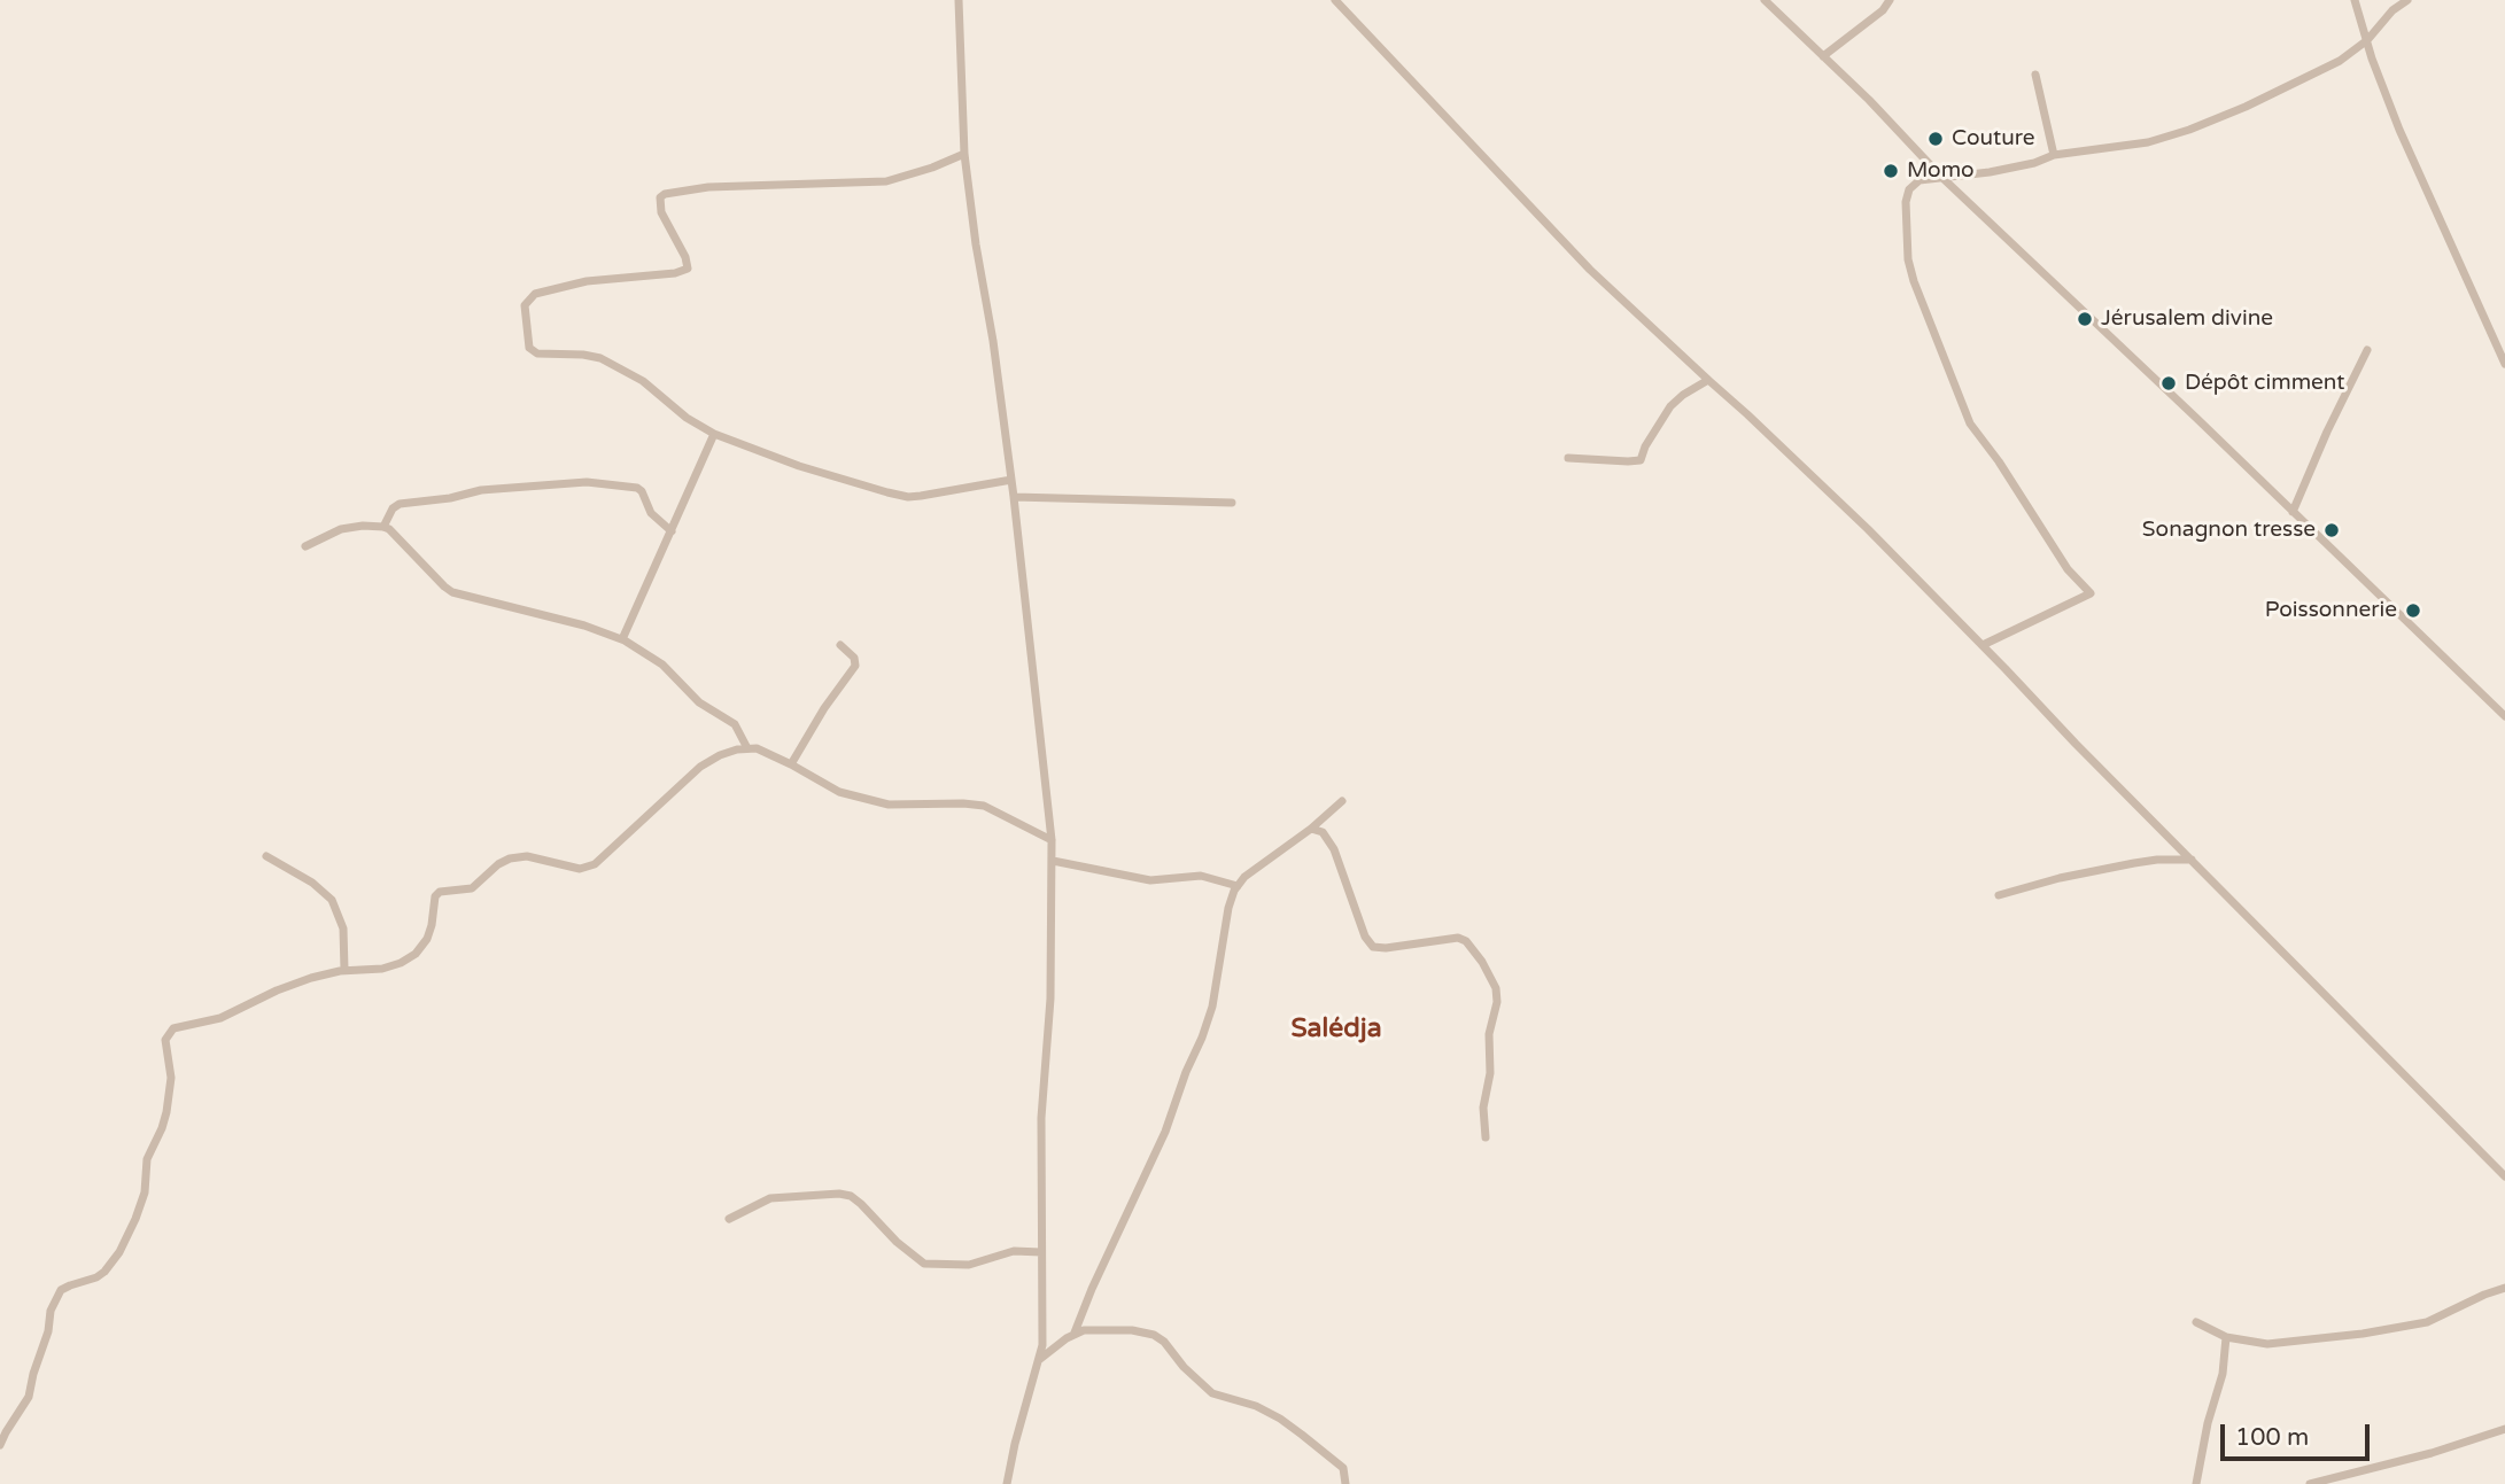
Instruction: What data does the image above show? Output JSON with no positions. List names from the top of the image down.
{
  "districts": ["Salédja"],
  "places": [
    "Couture",
    "Momo",
    "Jérusalem divine",
    "Dépôt cimment",
    "Sonagnon tresse",
    "Poissonnerie"
  ],
  "scale_bar": "100 m"
}
